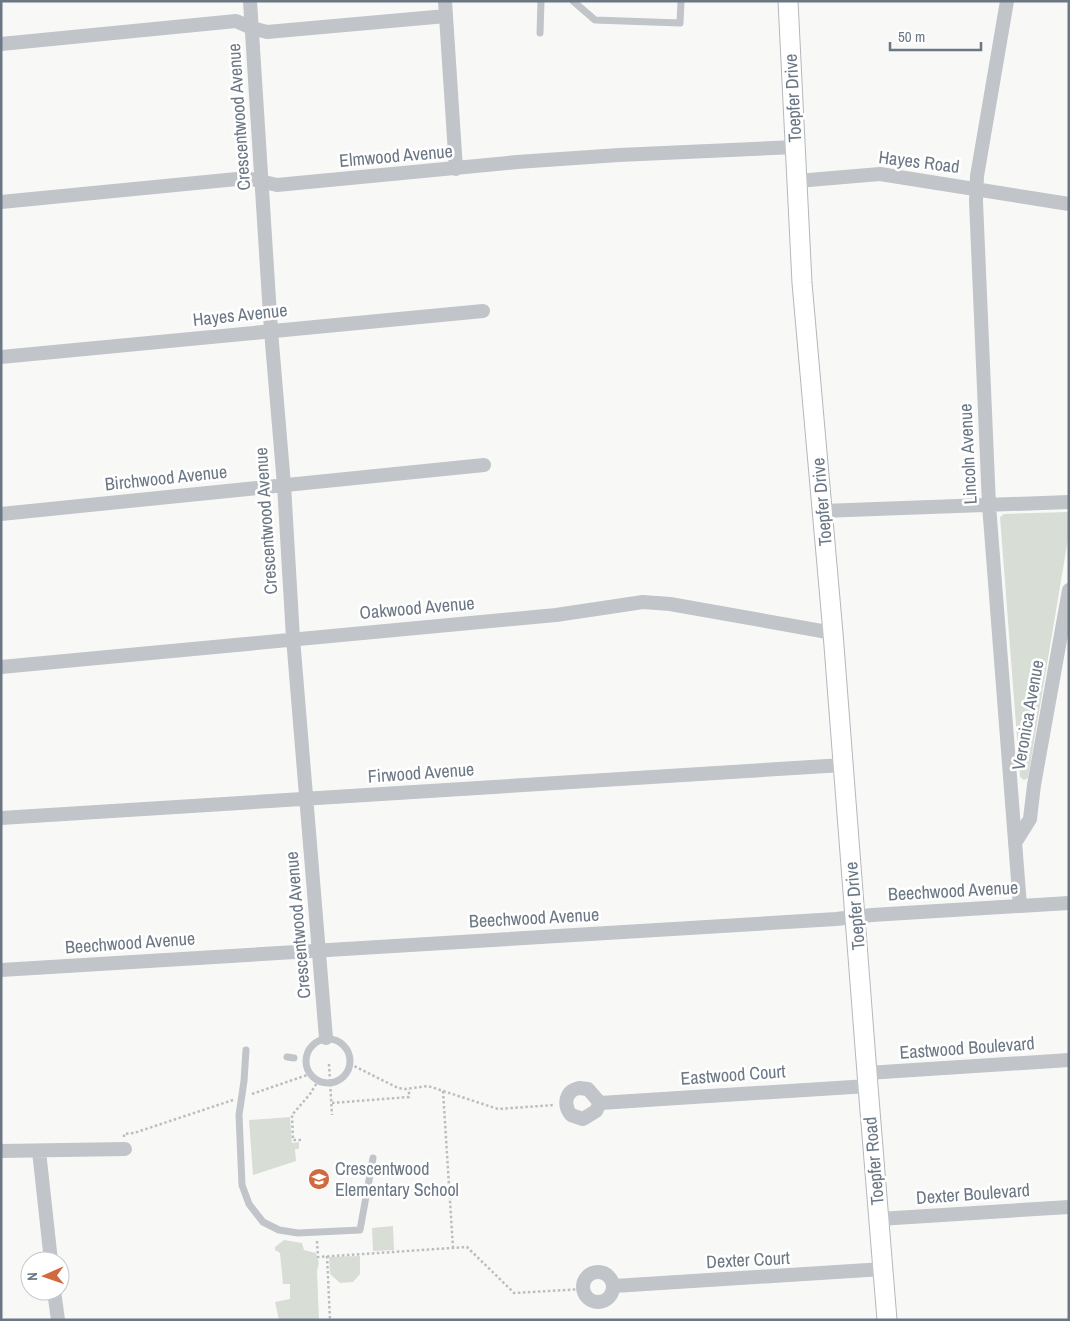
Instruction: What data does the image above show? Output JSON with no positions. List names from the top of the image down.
{
  "streets": {
    "street": [
      "Toepfer Drive",
      "Crescentwood Avenue",
      "Elmwood Avenue",
      "Hayes Road",
      "Hayes Avenue",
      "Lincoln Avenue",
      "Birchwood Avenue",
      "Oakwood Avenue",
      "Veronica Avenue",
      "Firwood Avenue",
      "Beechwood Avenue",
      "Eastwood Boulevard",
      "Eastwood Court",
      "Toepfer Road",
      "Dexter Boulevard",
      "Dexter Court"
    ]
  },
  "crossings": [
    ["Toepfer Drive", "Elmwood Avenue"],
    ["Toepfer Drive", "Hayes Road"],
    ["Toepfer Drive", "Oakwood Avenue"],
    ["Toepfer Drive", "Firwood Avenue"],
    ["Toepfer Drive", "Beechwood Avenue"],
    ["Toepfer Drive", "Toepfer Road"],
    ["Crescentwood Avenue", "Elmwood Avenue"],
    ["Crescentwood Avenue", "Hayes Avenue"],
    ["Crescentwood Avenue", "Birchwood Avenue"],
    ["Crescentwood Avenue", "Oakwood Avenue"],
    ["Crescentwood Avenue", "Firwood Avenue"],
    ["Crescentwood Avenue", "Beechwood Avenue"],
    ["Hayes Road", "Lincoln Avenue"],
    ["Lincoln Avenue", "Veronica Avenue"],
    ["Lincoln Avenue", "Beechwood Avenue"],
    ["Eastwood Boulevard", "Eastwood Court"],
    ["Eastwood Boulevard", "Toepfer Road"],
    ["Eastwood Court", "Toepfer Road"],
    ["Toepfer Road", "Dexter Boulevard"],
    ["Toepfer Road", "Dexter Court"]
  ],
  "places": {
    "school or university": ["Crescentwood Elementary School"]
  },
  "scale_bar": "50 m",
  "north": "left"
}
